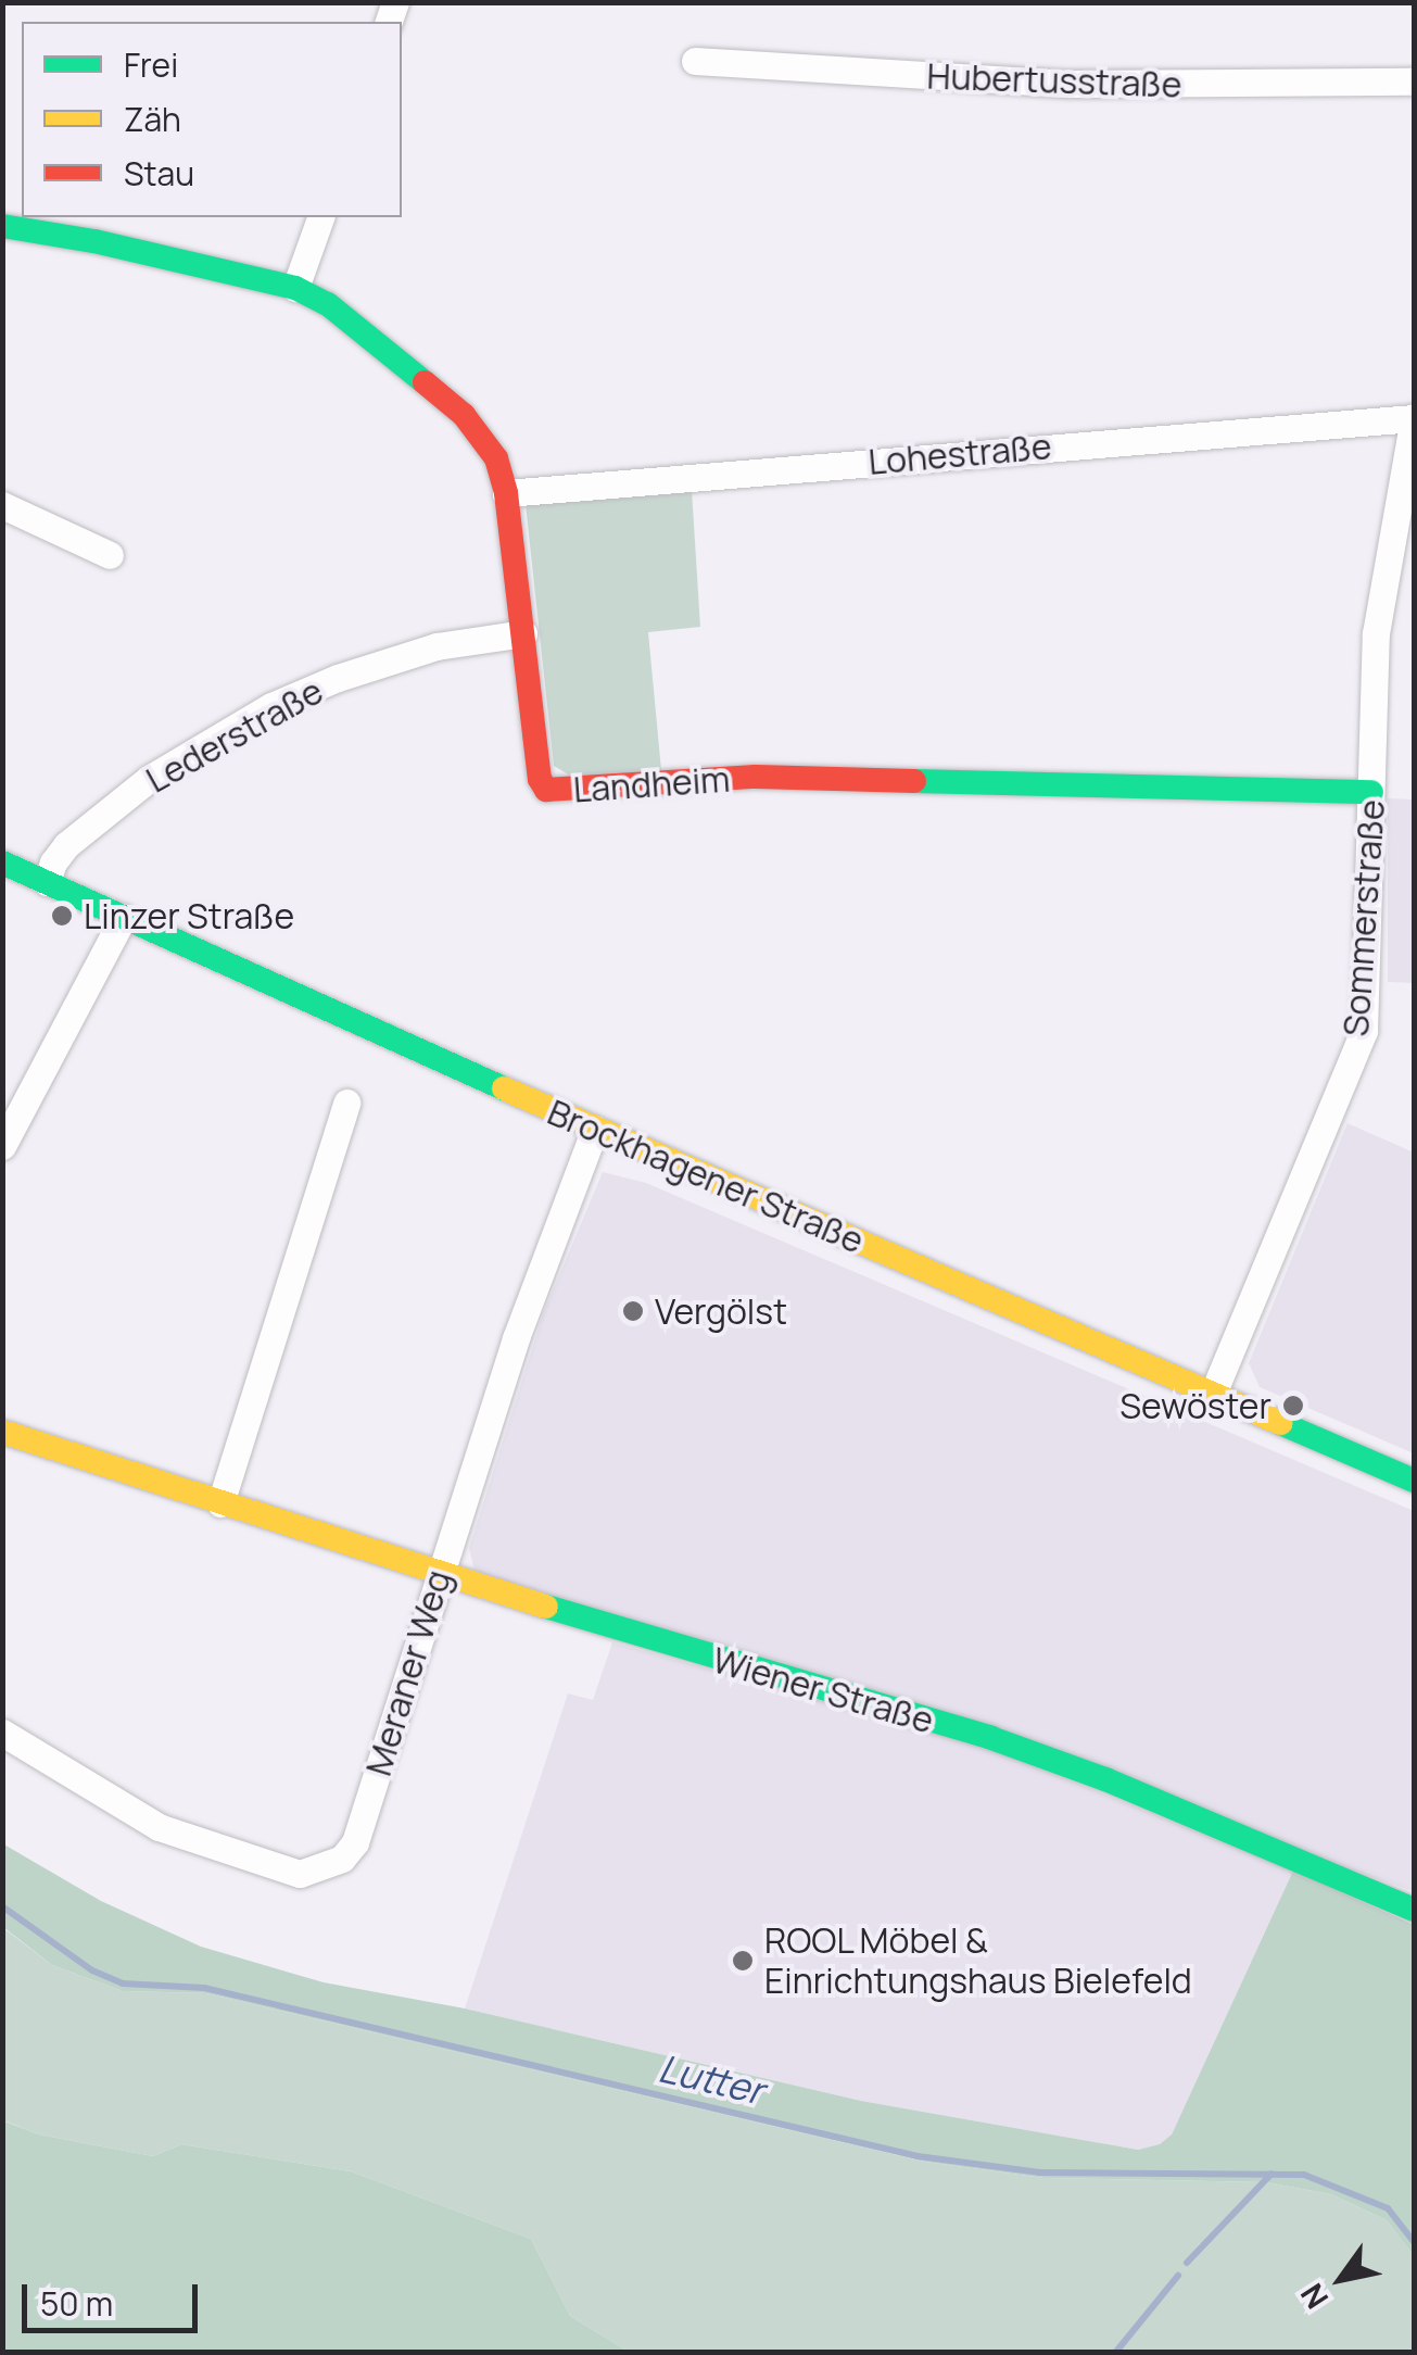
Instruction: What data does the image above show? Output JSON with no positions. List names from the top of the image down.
{
  "streets": {
    "street": [
      "Hubertusstraße",
      "Lohestraße",
      "Lederstraße",
      "Landheim",
      "Sommerstraße",
      "Brockhagener Straße",
      "Meraner Weg",
      "Wiener Straße"
    ]
  },
  "crossings": [
    ["Lohestraße", "Landheim"],
    ["Lohestraße", "Sommerstraße"],
    ["Lederstraße", "Landheim"],
    ["Lederstraße", "Brockhagener Straße"],
    ["Landheim", "Sommerstraße"],
    ["Sommerstraße", "Brockhagener Straße"],
    ["Brockhagener Straße", "Meraner Weg"],
    ["Meraner Weg", "Wiener Straße"]
  ],
  "water": ["Lutter"],
  "places": [
    "Linzer Straße",
    "Vergölst",
    "Sewöster",
    "ROOL Möbel & Einrichtungshaus Bielefeld"
  ],
  "legend": ["Frei", "Zäh", "Stau"],
  "scale_bar": "50 m",
  "north": "bottom left"
}
